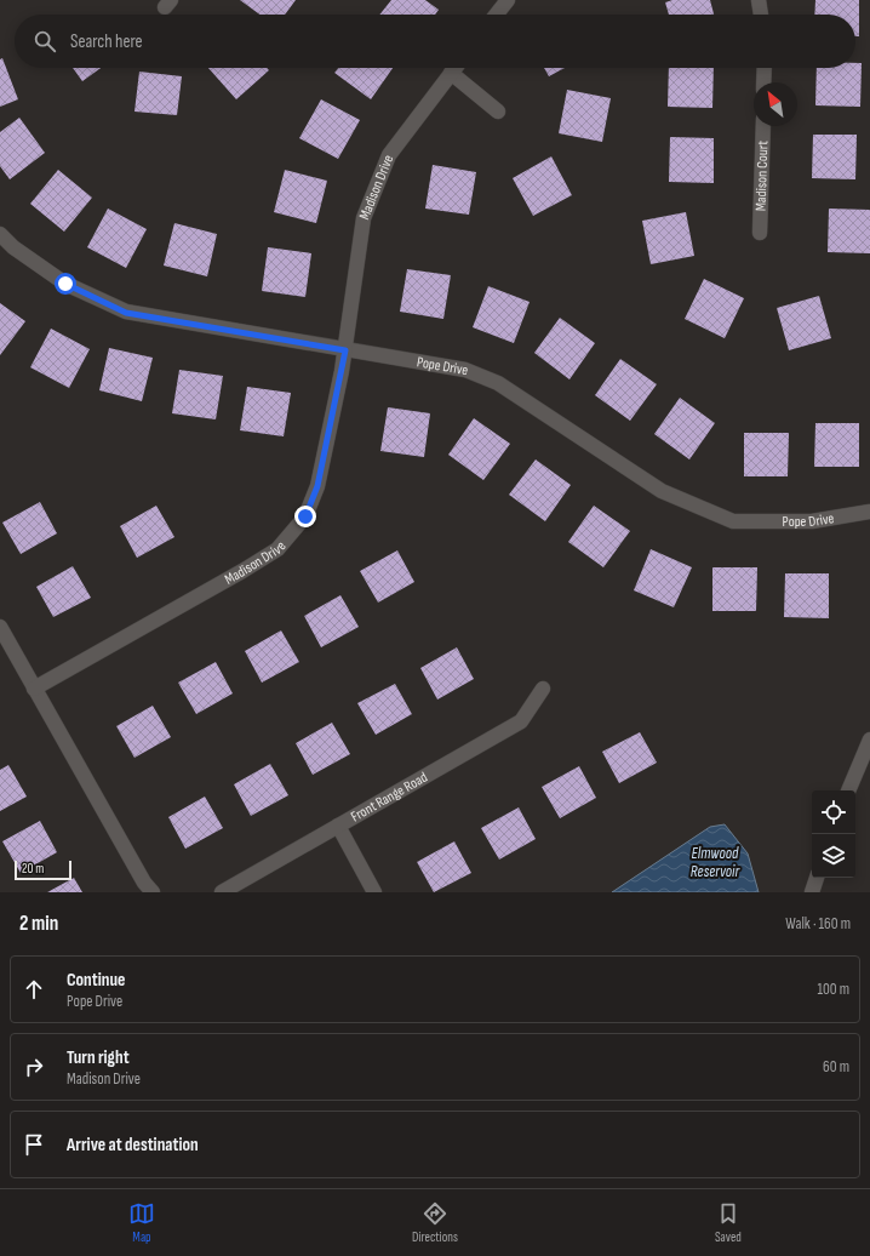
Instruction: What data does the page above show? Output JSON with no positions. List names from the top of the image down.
{
  "streets": {
    "street": [
      "Madison Court",
      "Madison Drive",
      "Pope Drive",
      "Front Range Road"
    ]
  },
  "crossings": [
    ["Madison Drive", "Pope Drive"]
  ],
  "water": ["Elmwood Reservoir"],
  "scale_bar": "20 m",
  "north": "top left",
  "page": {
    "search": "Search here",
    "scale": "20 m",
    "heading": ["2 min", "Walk · 160 m"],
    "list": [
      ["Continue", "Pope Drive", "100 m"],
      ["Turn right", "Madison Drive", "60 m"],
      "Arrive at destination"
    ],
    "nav": ["Map", "Directions", "Saved"]
  }
}
